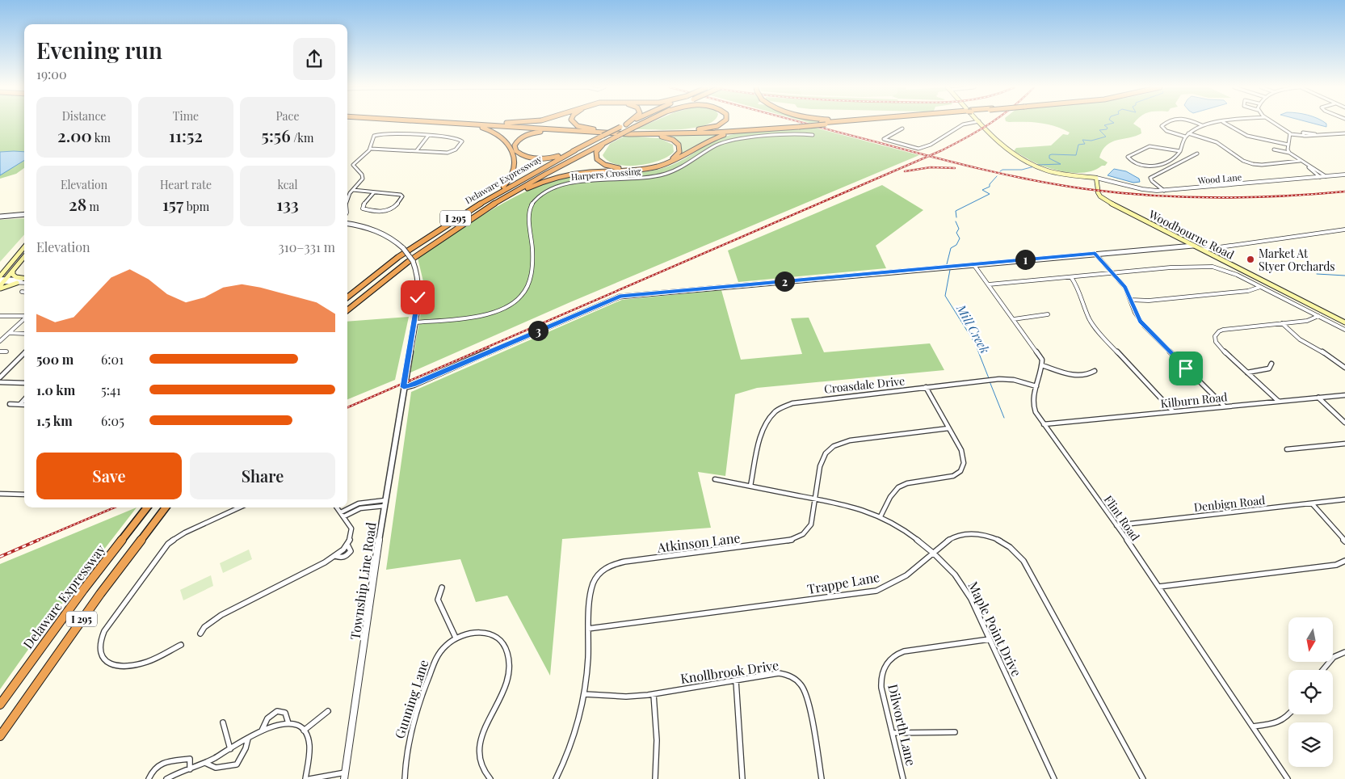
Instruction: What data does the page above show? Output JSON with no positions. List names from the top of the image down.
{
  "streets": {
    "highway": ["Delaware Expressway", "I 295"],
    "main road": ["Woodbourne Road"],
    "street": [
      "Harpers Crossing",
      "Wood Lane",
      "Croasdale Drive",
      "Kilburn Road",
      "Denbign Road",
      "Flint Road",
      "Atkinson Lane",
      "Township Line Road",
      "Trappe Lane",
      "Maple Point Drive",
      "Knollbrook Drive",
      "Gunning Lane",
      "Dilworth Lane"
    ]
  },
  "crossings": [
    ["Harpers Crossing", "Township Line Road"],
    ["Wood Lane", "Woodbourne Road"],
    ["Delaware Expressway", "I 295"],
    ["Croasdale Drive", "Flint Road"],
    ["Croasdale Drive", "Maple Point Drive"],
    ["Kilburn Road", "Flint Road"],
    ["Denbign Road", "Flint Road"],
    ["Atkinson Lane", "Trappe Lane"],
    ["Atkinson Lane", "Maple Point Drive"],
    ["Atkinson Lane", "Knollbrook Drive"],
    ["Trappe Lane", "Maple Point Drive"],
    ["Maple Point Drive", "Dilworth Lane"]
  ],
  "water": ["Mill Creek"],
  "places": ["Market At Styer Orchards"],
  "north": "bottom",
  "page": {
    "heading": ["Evening run", "19:00"],
    "stats": [
      ["Distance", "2.00 km"],
      ["Time", "11:52"],
      ["Pace", "5:56 /km"],
      ["Elevation", "28 m"],
      ["Heart rate", "157 bpm"],
      ["kcal", "133"]
    ],
    "chart": ["Elevation", "310–331 m"],
    "pins": ["1", "2", "3"],
    "list": [
      {
        "name": "500 m",
        "note": "6:01"
      },
      {
        "name": "1.0 km",
        "note": "5:41"
      },
      {
        "name": "1.5 km",
        "note": "6:05"
      }
    ],
    "buttons": ["Save", "Share"]
  }
}
